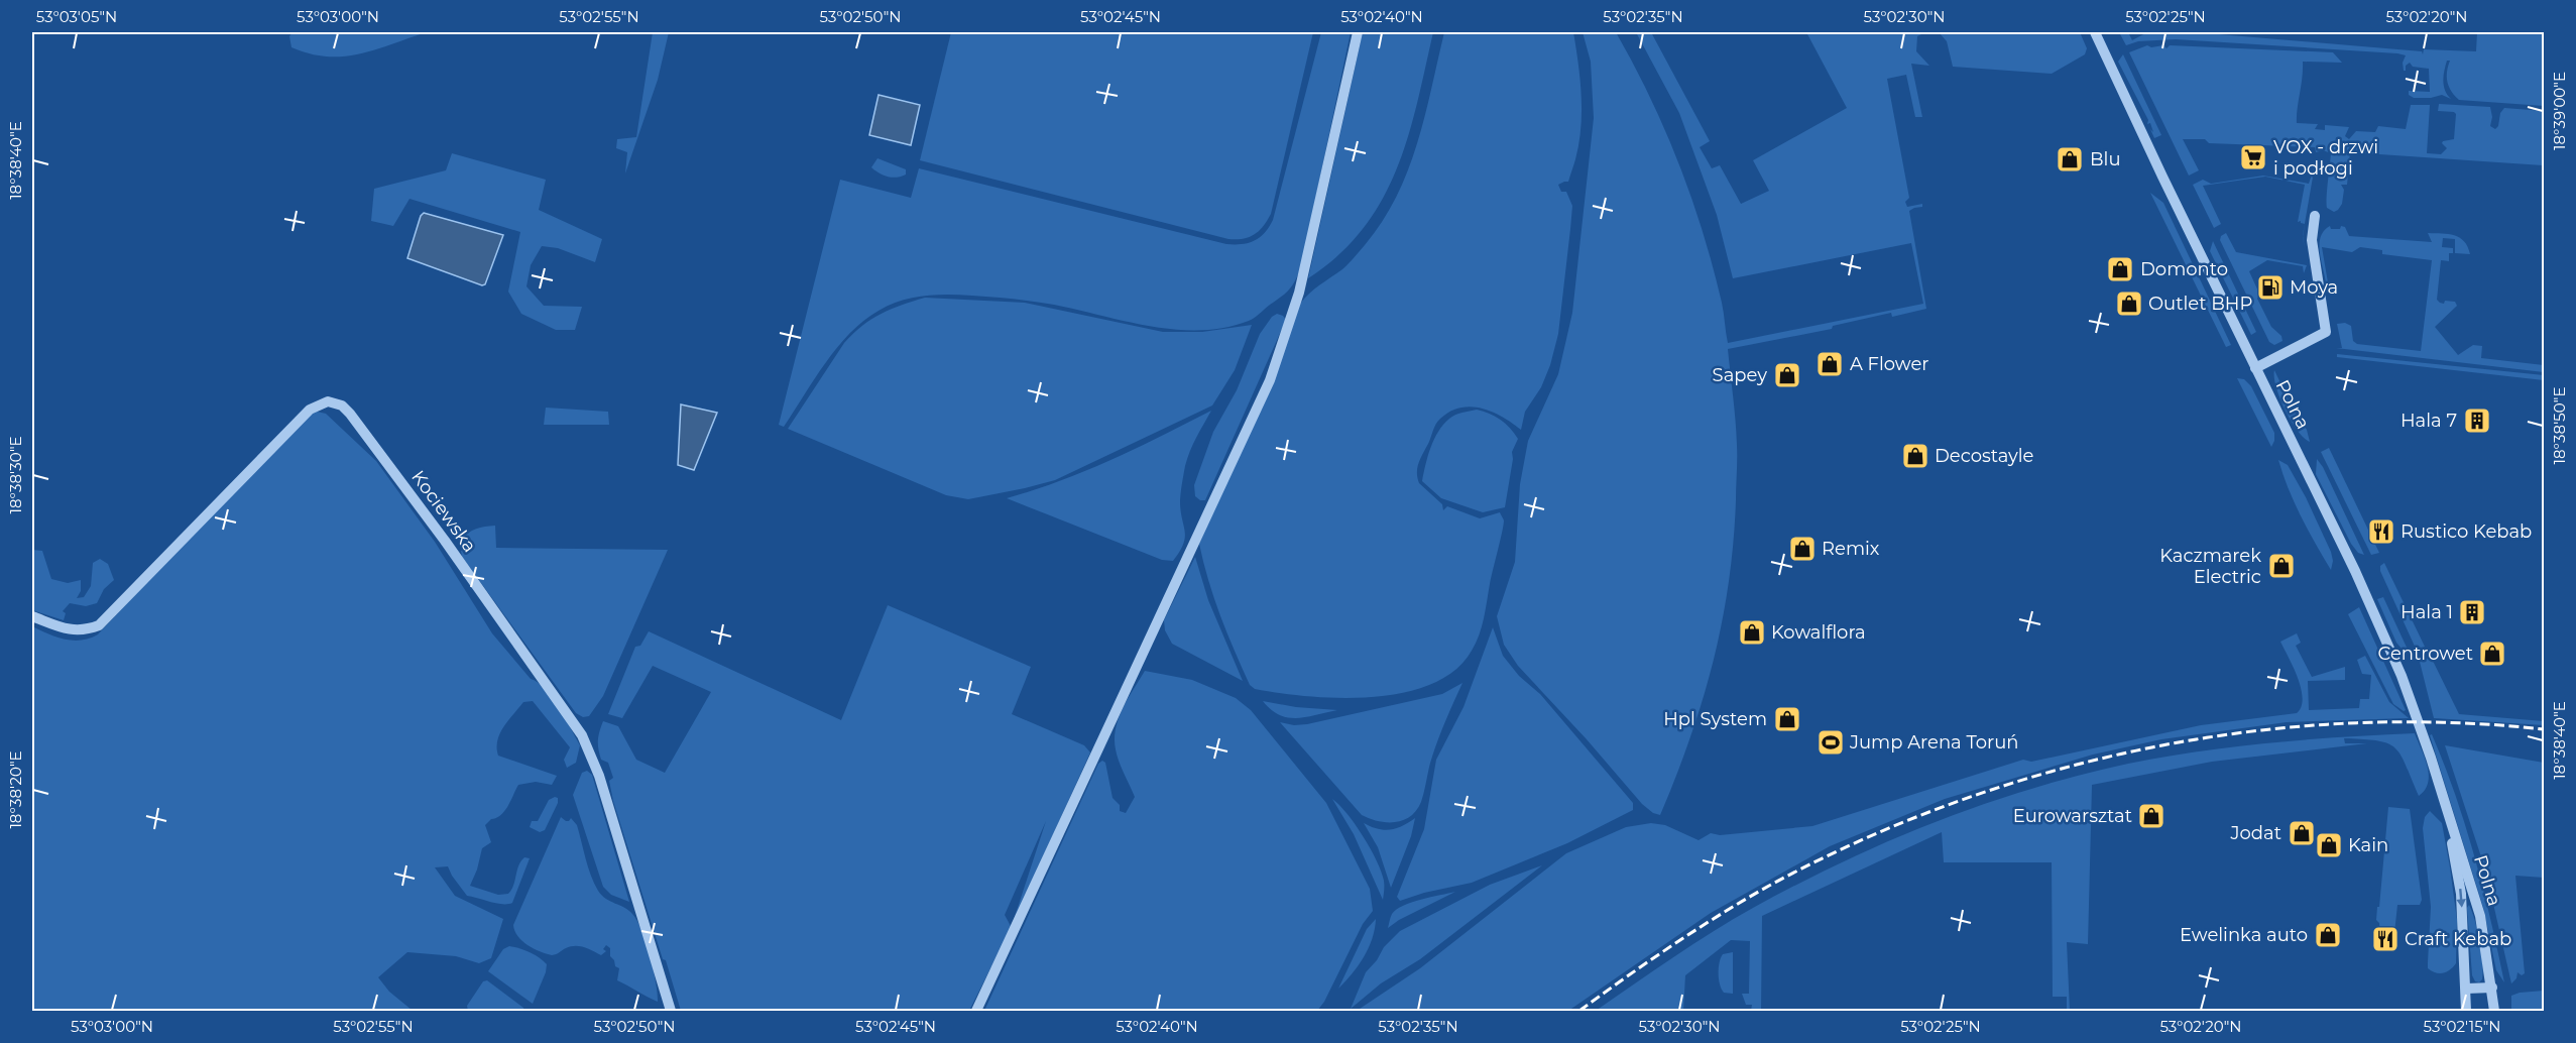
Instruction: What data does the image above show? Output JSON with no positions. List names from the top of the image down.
{
  "streets": {
    "street": ["Polna", "Kociewska"]
  },
  "places": {
    "supermarket": ["VOX - drzwi i podłogi"],
    "shop": [
      "Blu",
      "Domonto",
      "Outlet BHP",
      "A Flower",
      "Sapey",
      "Decostayle",
      "Remix",
      "Kaczmarek Electric",
      "Kowalflora",
      "Centrowet",
      "Hpl System",
      "Eurowarsztat",
      "Jodat",
      "Kain",
      "Ewelinka auto"
    ],
    "fuel station": ["Moya"],
    "building": ["Hala 7", "Hala 1"],
    "restaurant": ["Rustico Kebab", "Craft Kebab"],
    "sports": ["Jump Arena Toruń"]
  },
  "coordinates": [
    "53°03'05\"N",
    "53°03'00\"N",
    "53°02'55\"N",
    "53°02'50\"N",
    "53°02'45\"N",
    "53°02'40\"N",
    "53°02'35\"N",
    "53°02'30\"N",
    "53°02'25\"N",
    "53°02'20\"N",
    "18°39'00\"E",
    "18°38'40\"E",
    "18°38'50\"E",
    "18°38'30\"E",
    "18°38'20\"E",
    "53°02'15\"N"
  ]
}
